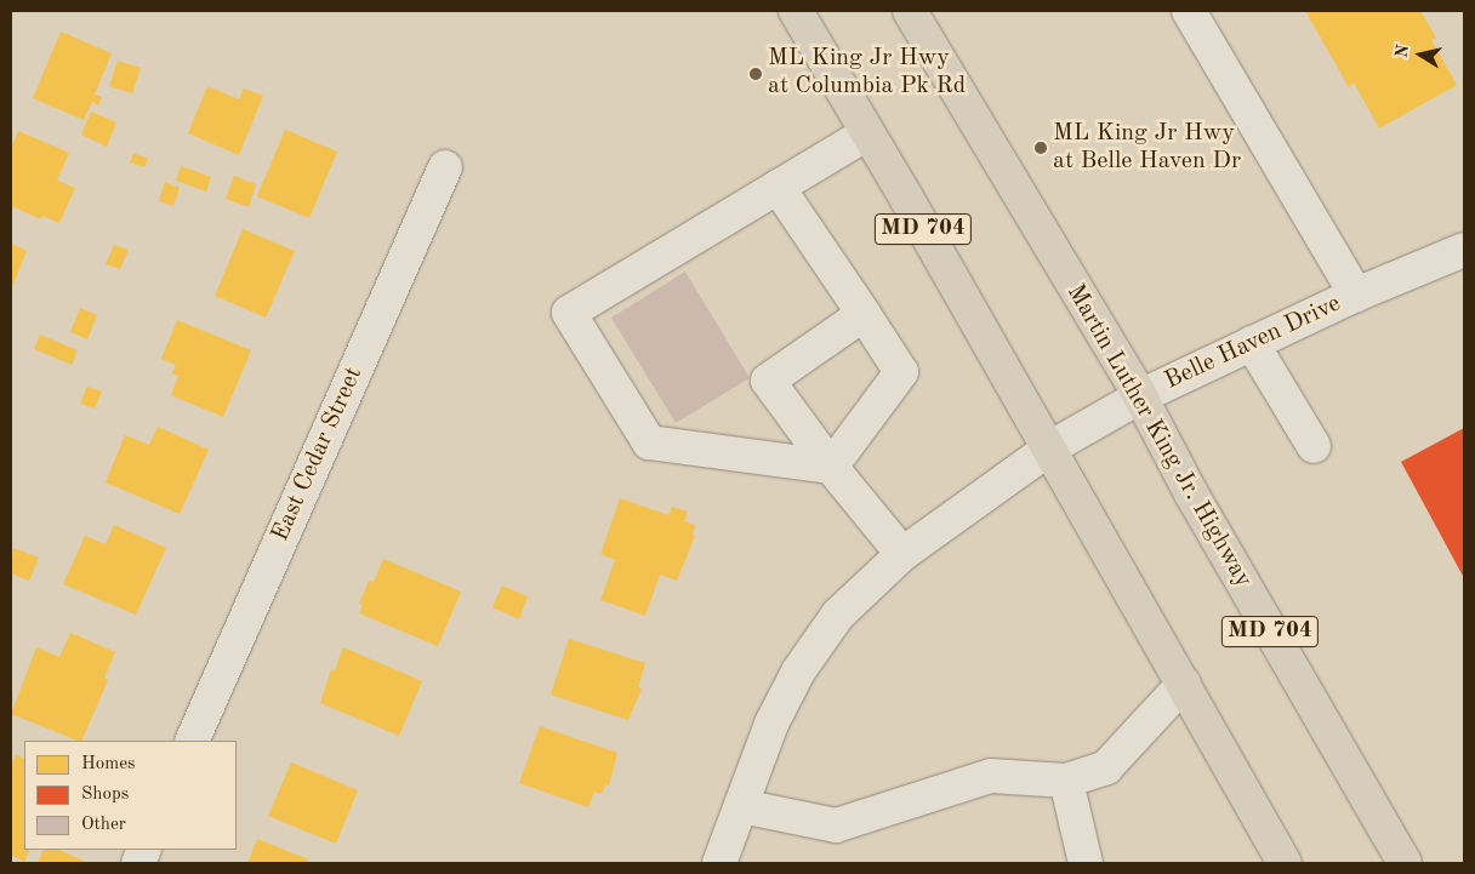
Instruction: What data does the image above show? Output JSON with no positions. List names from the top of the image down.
{
  "streets": {
    "main road": ["MD 704", "Martin Luther King Jr. Highway"],
    "street": ["Belle Haven Drive", "East Cedar Street"]
  },
  "crossings": [
    ["MD 704", "Belle Haven Drive"],
    ["Belle Haven Drive", "Martin Luther King Jr. Highway"]
  ],
  "places": ["ML King Jr Hwy at Columbia Pk Rd", "ML King Jr Hwy at Belle Haven Dr"],
  "legend": ["Homes", "Shops", "Other"],
  "north": "left"
}
